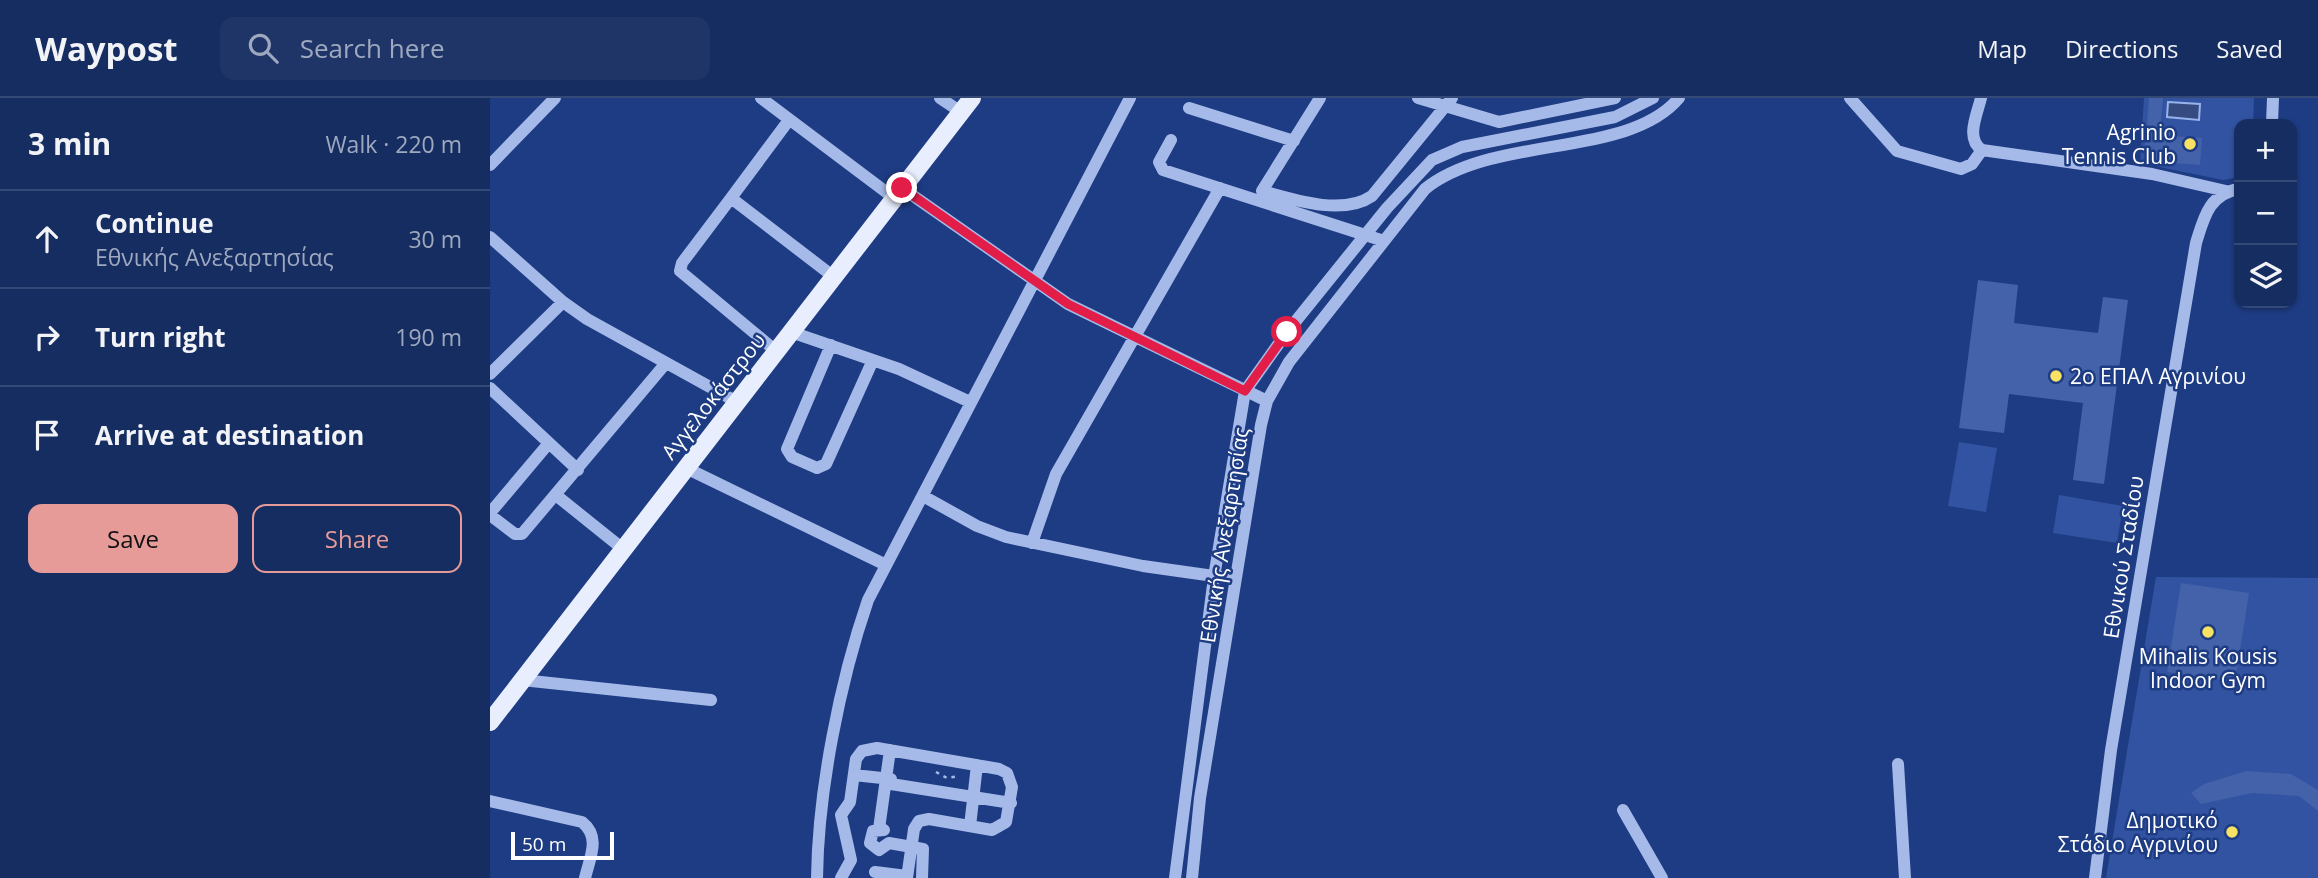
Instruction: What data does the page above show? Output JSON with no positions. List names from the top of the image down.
{
  "streets": {
    "main road": ["Αγγελοκάστρου"],
    "street": ["Εθνικής Ανεξαρτησίας", "Εθνικού Σταδίου"]
  },
  "places": [
    "Agrinio Tennis Club",
    "2ο ΕΠΑΛ Αγρινίου",
    "Mihalis Kousis Indoor Gym",
    "Δημοτικό Στάδιο Αγρινίου"
  ],
  "scale_bar": "50 m",
  "page": {
    "header": "Waypost",
    "search": "Search here",
    "nav": ["Map", "Directions", "Saved"],
    "heading": ["3 min", "Walk · 220 m"],
    "map_buttons": ["+", "−"],
    "list": [
      ["Continue", "Εθνικής Ανεξαρτησίας", "30 m"],
      ["Turn right", "190 m"],
      "Arrive at destination"
    ],
    "buttons": ["Save", "Share"],
    "scale": "50 m"
  }
}
